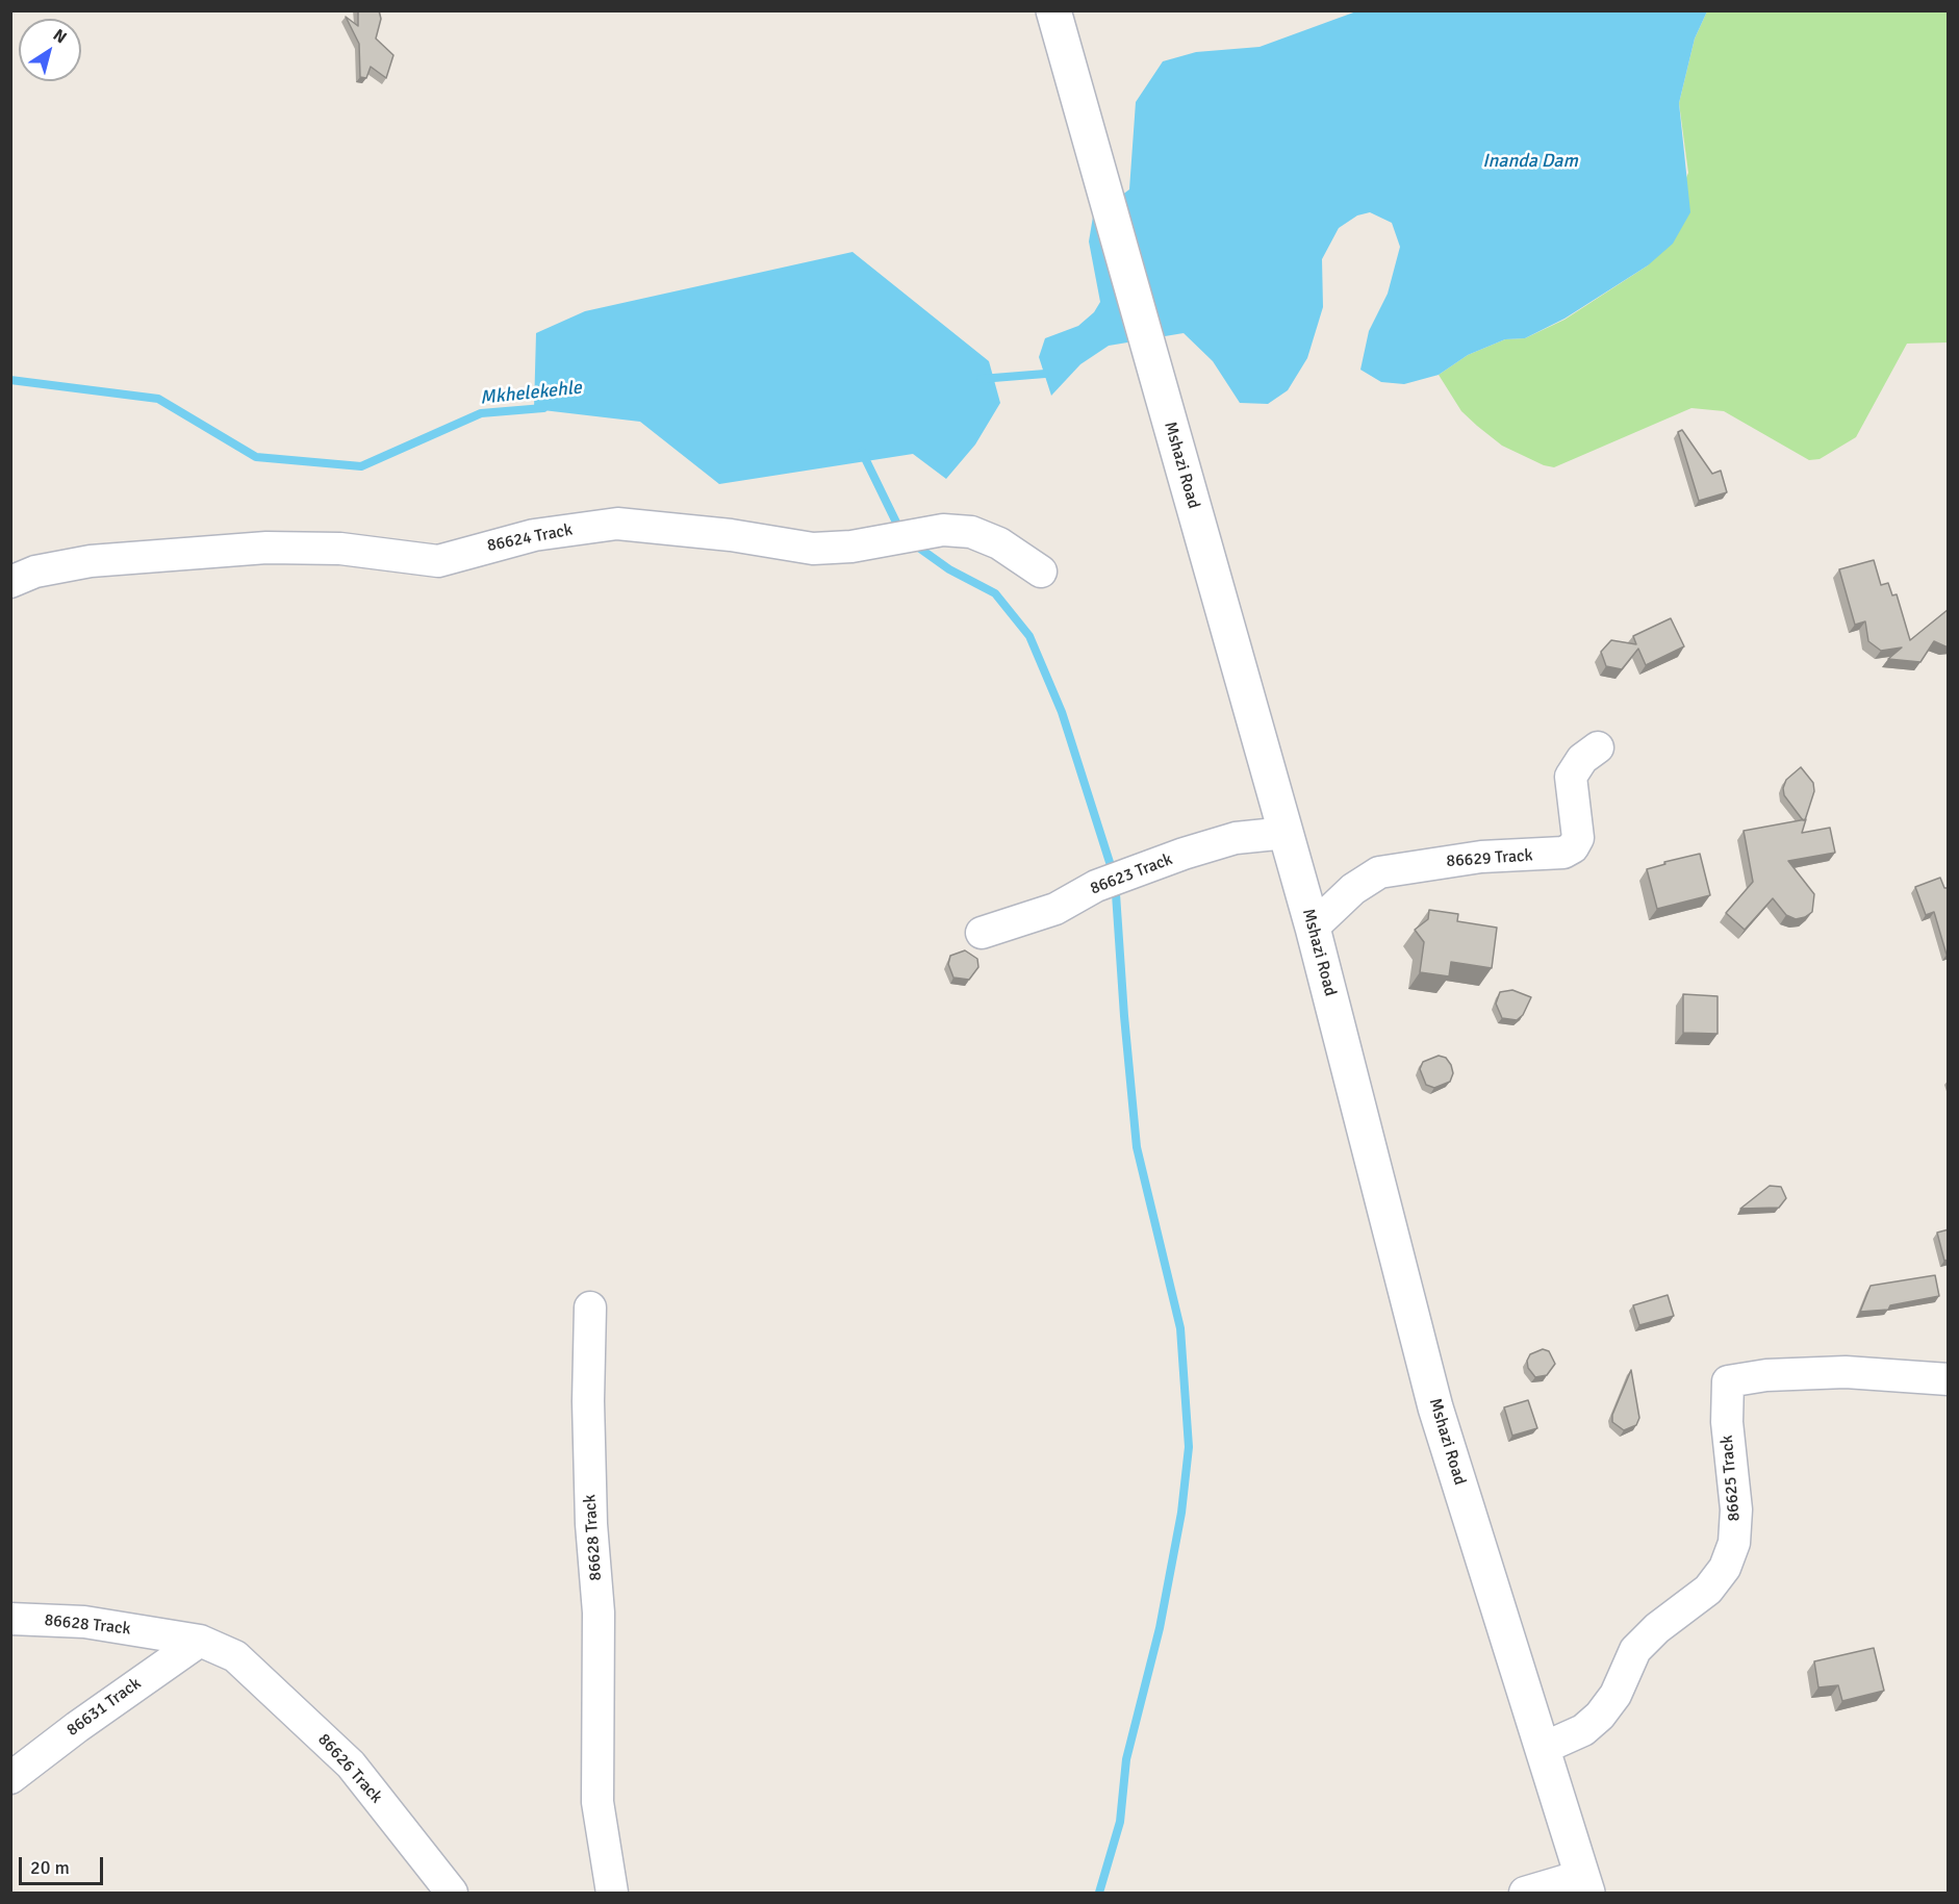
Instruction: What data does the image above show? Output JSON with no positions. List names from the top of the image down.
{
  "streets": {
    "street": [
      "Mshazi Road",
      "86624 Track",
      "86629 Track",
      "86623 Track",
      "86625 Track",
      "86628 Track",
      "86631 Track",
      "86626 Track"
    ]
  },
  "crossings": [
    ["Mshazi Road", "86629 Track"],
    ["Mshazi Road", "86623 Track"],
    ["Mshazi Road", "86625 Track"],
    ["86628 Track", "86631 Track"],
    ["86628 Track", "86626 Track"]
  ],
  "water": ["Inanda Dam", "Mkhelekehle"],
  "scale_bar": "20 m",
  "north": "top right"
}
